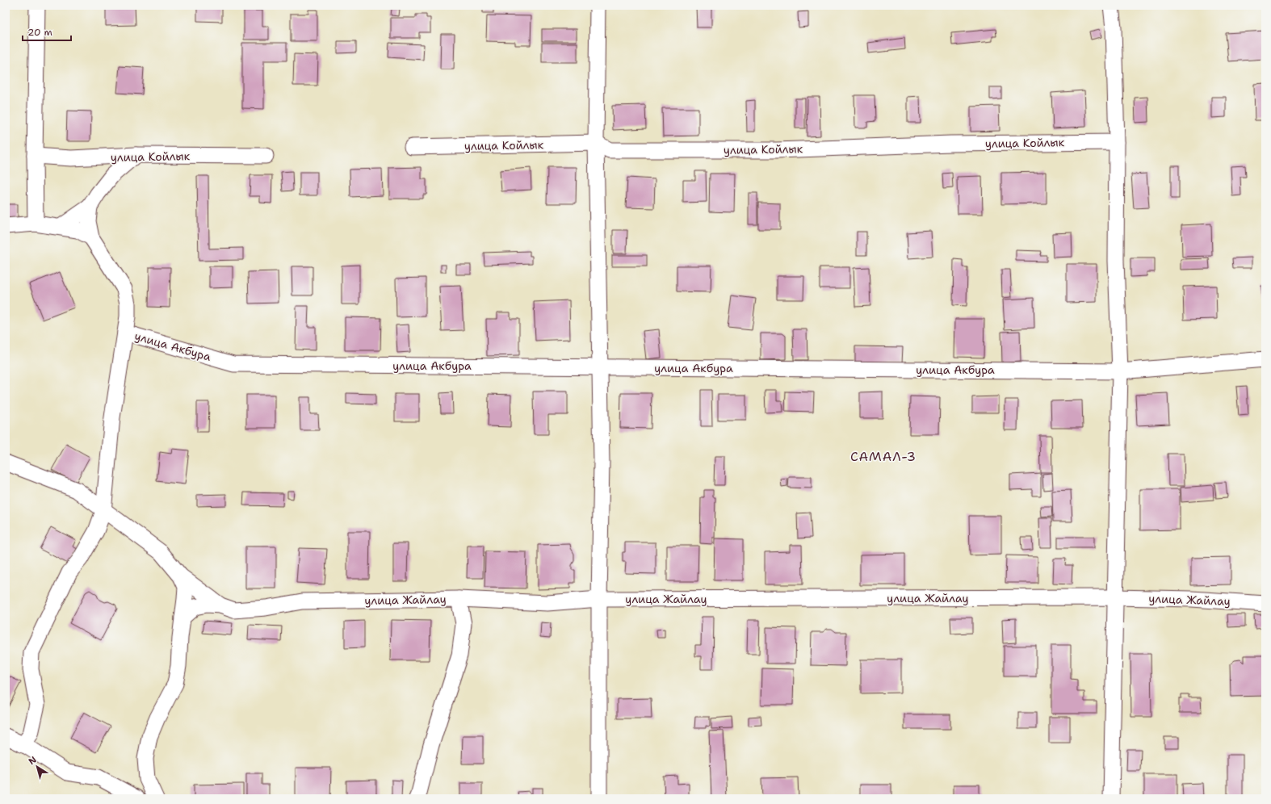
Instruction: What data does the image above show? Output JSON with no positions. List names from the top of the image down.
{
  "streets": {
    "street": ["улица Койлык", "улица Акбура", "улица Жайлау"]
  },
  "districts": ["САМАЛ-3"],
  "scale_bar": "20 m",
  "north": "top left"
}
